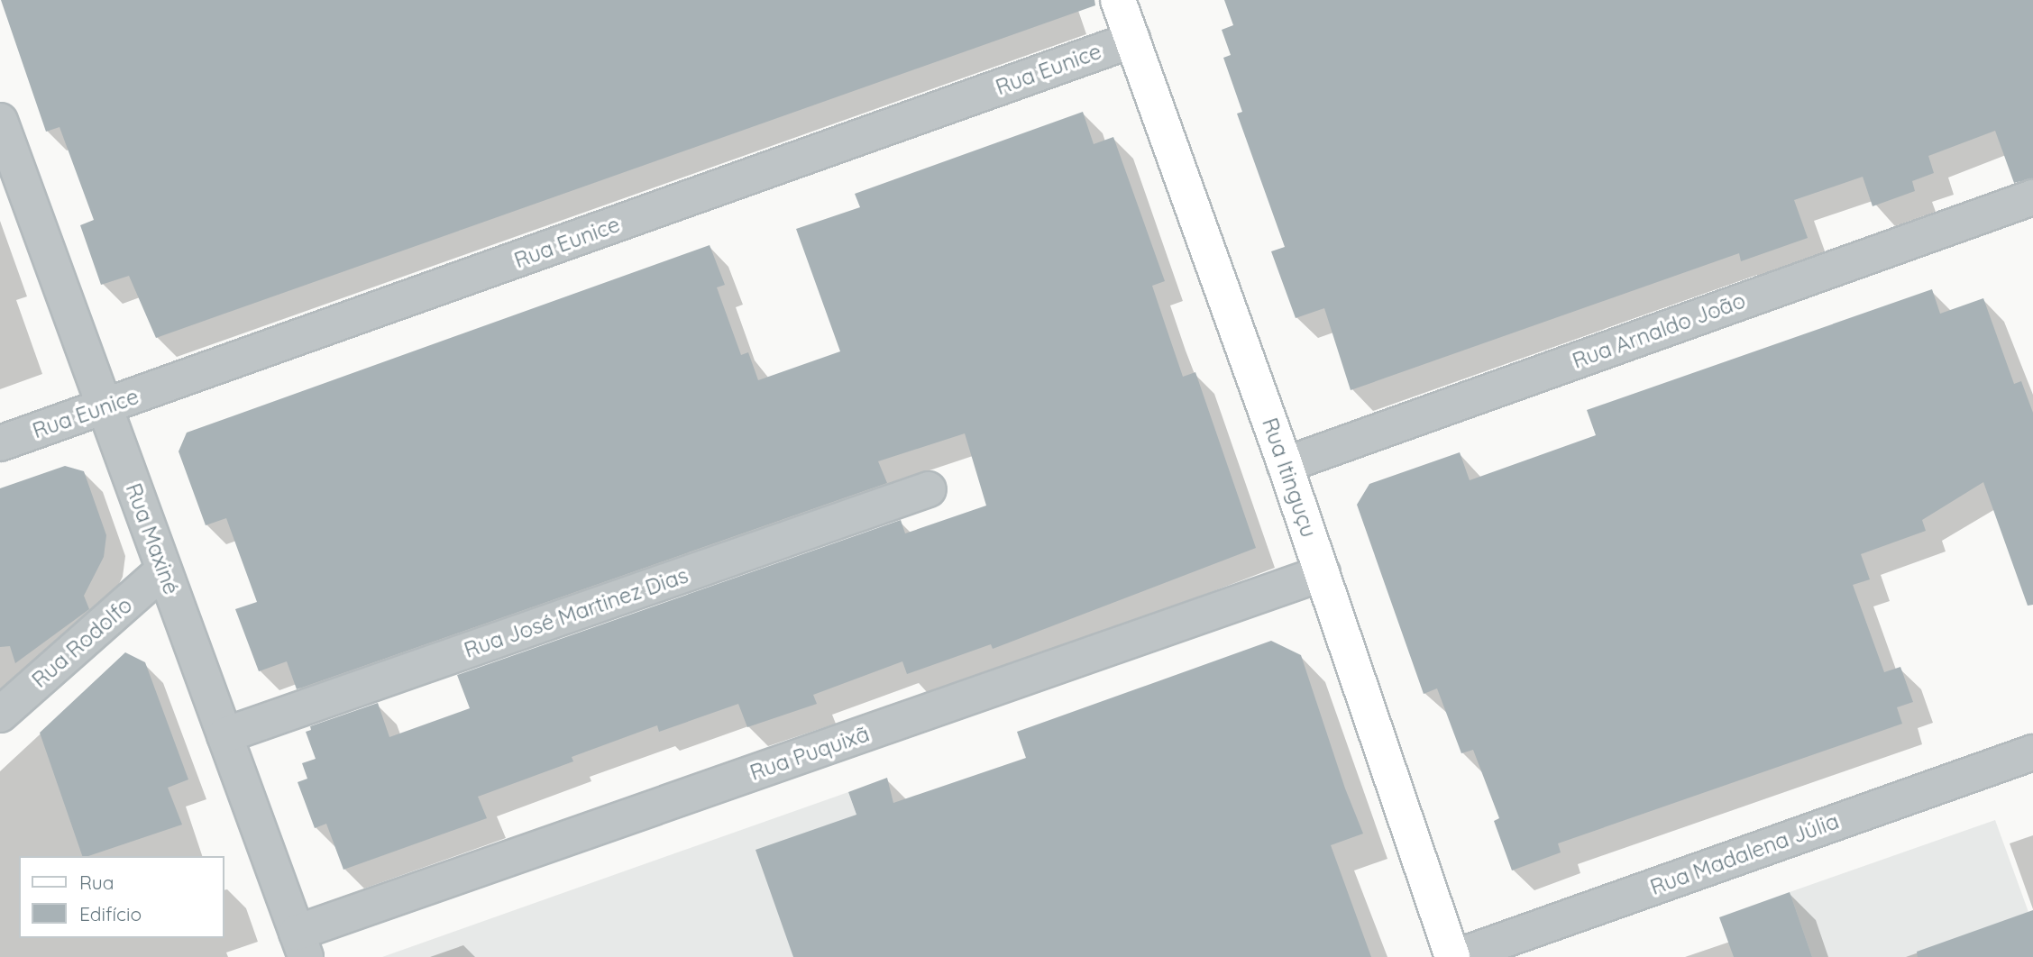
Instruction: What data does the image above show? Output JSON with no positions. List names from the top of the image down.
{
  "streets": {
    "main road": ["Rua Itinguçu"],
    "street": [
      "Rua Eunice",
      "Rua Arnaldo João",
      "Rua Maxiné",
      "Rua José Martinez Dias",
      "Rua Rodolfo",
      "Rua Puquixã",
      "Rua Madalena Júlia"
    ]
  },
  "crossings": [
    ["Rua Eunice", "Rua Itinguçu"],
    ["Rua Eunice", "Rua Maxiné"],
    ["Rua Arnaldo João", "Rua Itinguçu"],
    ["Rua Itinguçu", "Rua Puquixã"],
    ["Rua Itinguçu", "Rua Madalena Júlia"],
    ["Rua Maxiné", "Rua José Martinez Dias"],
    ["Rua Maxiné", "Rua Rodolfo"],
    ["Rua Maxiné", "Rua Puquixã"]
  ],
  "legend": ["Rua", "Edifício"]
}
